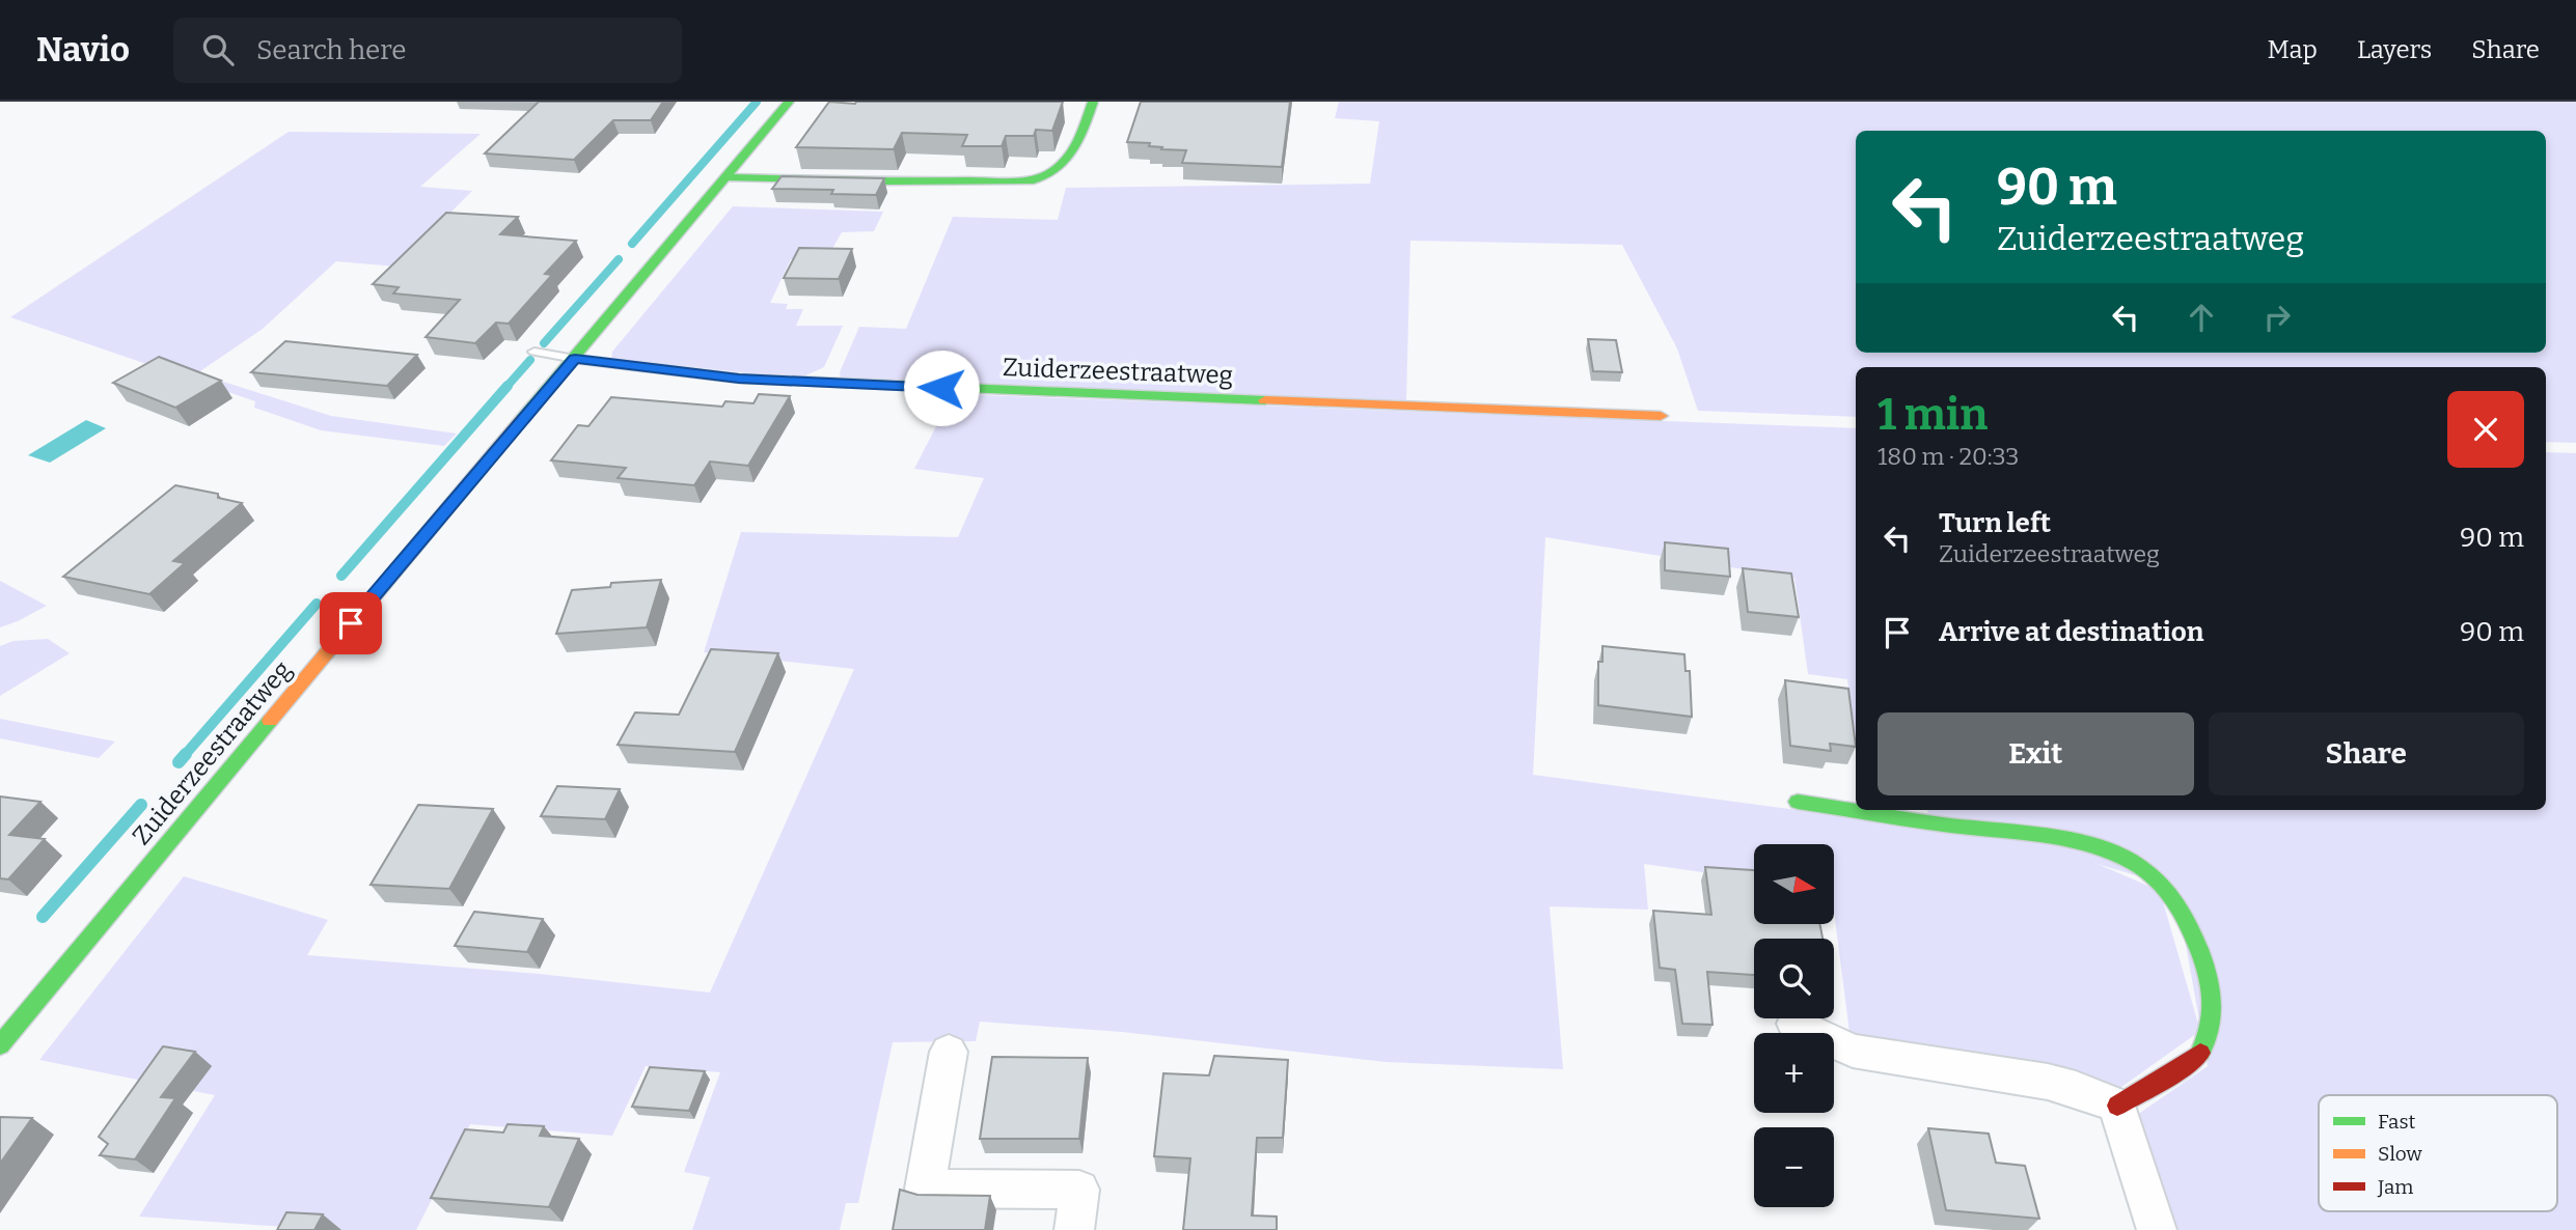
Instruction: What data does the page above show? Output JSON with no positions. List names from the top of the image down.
{
  "streets": {
    "street": ["Zuiderzeestraatweg"]
  },
  "legend": ["Fast", "Slow", "Jam"],
  "north": "right",
  "page": {
    "header": "Navio",
    "search": "Search here",
    "nav": ["Map", "Layers", "Share"],
    "turn": ["90 m", "Zuiderzeestraatweg"],
    "heading": ["1 min", "180 m · 20:33"],
    "list": [
      {
        "name": "Turn left",
        "note": "Zuiderzeestraatweg",
        "value": "90 m"
      },
      {
        "name": "Arrive at destination",
        "value": "90 m"
      }
    ],
    "buttons": ["Exit", "Share"],
    "map_buttons": ["+", "−"]
  }
}
